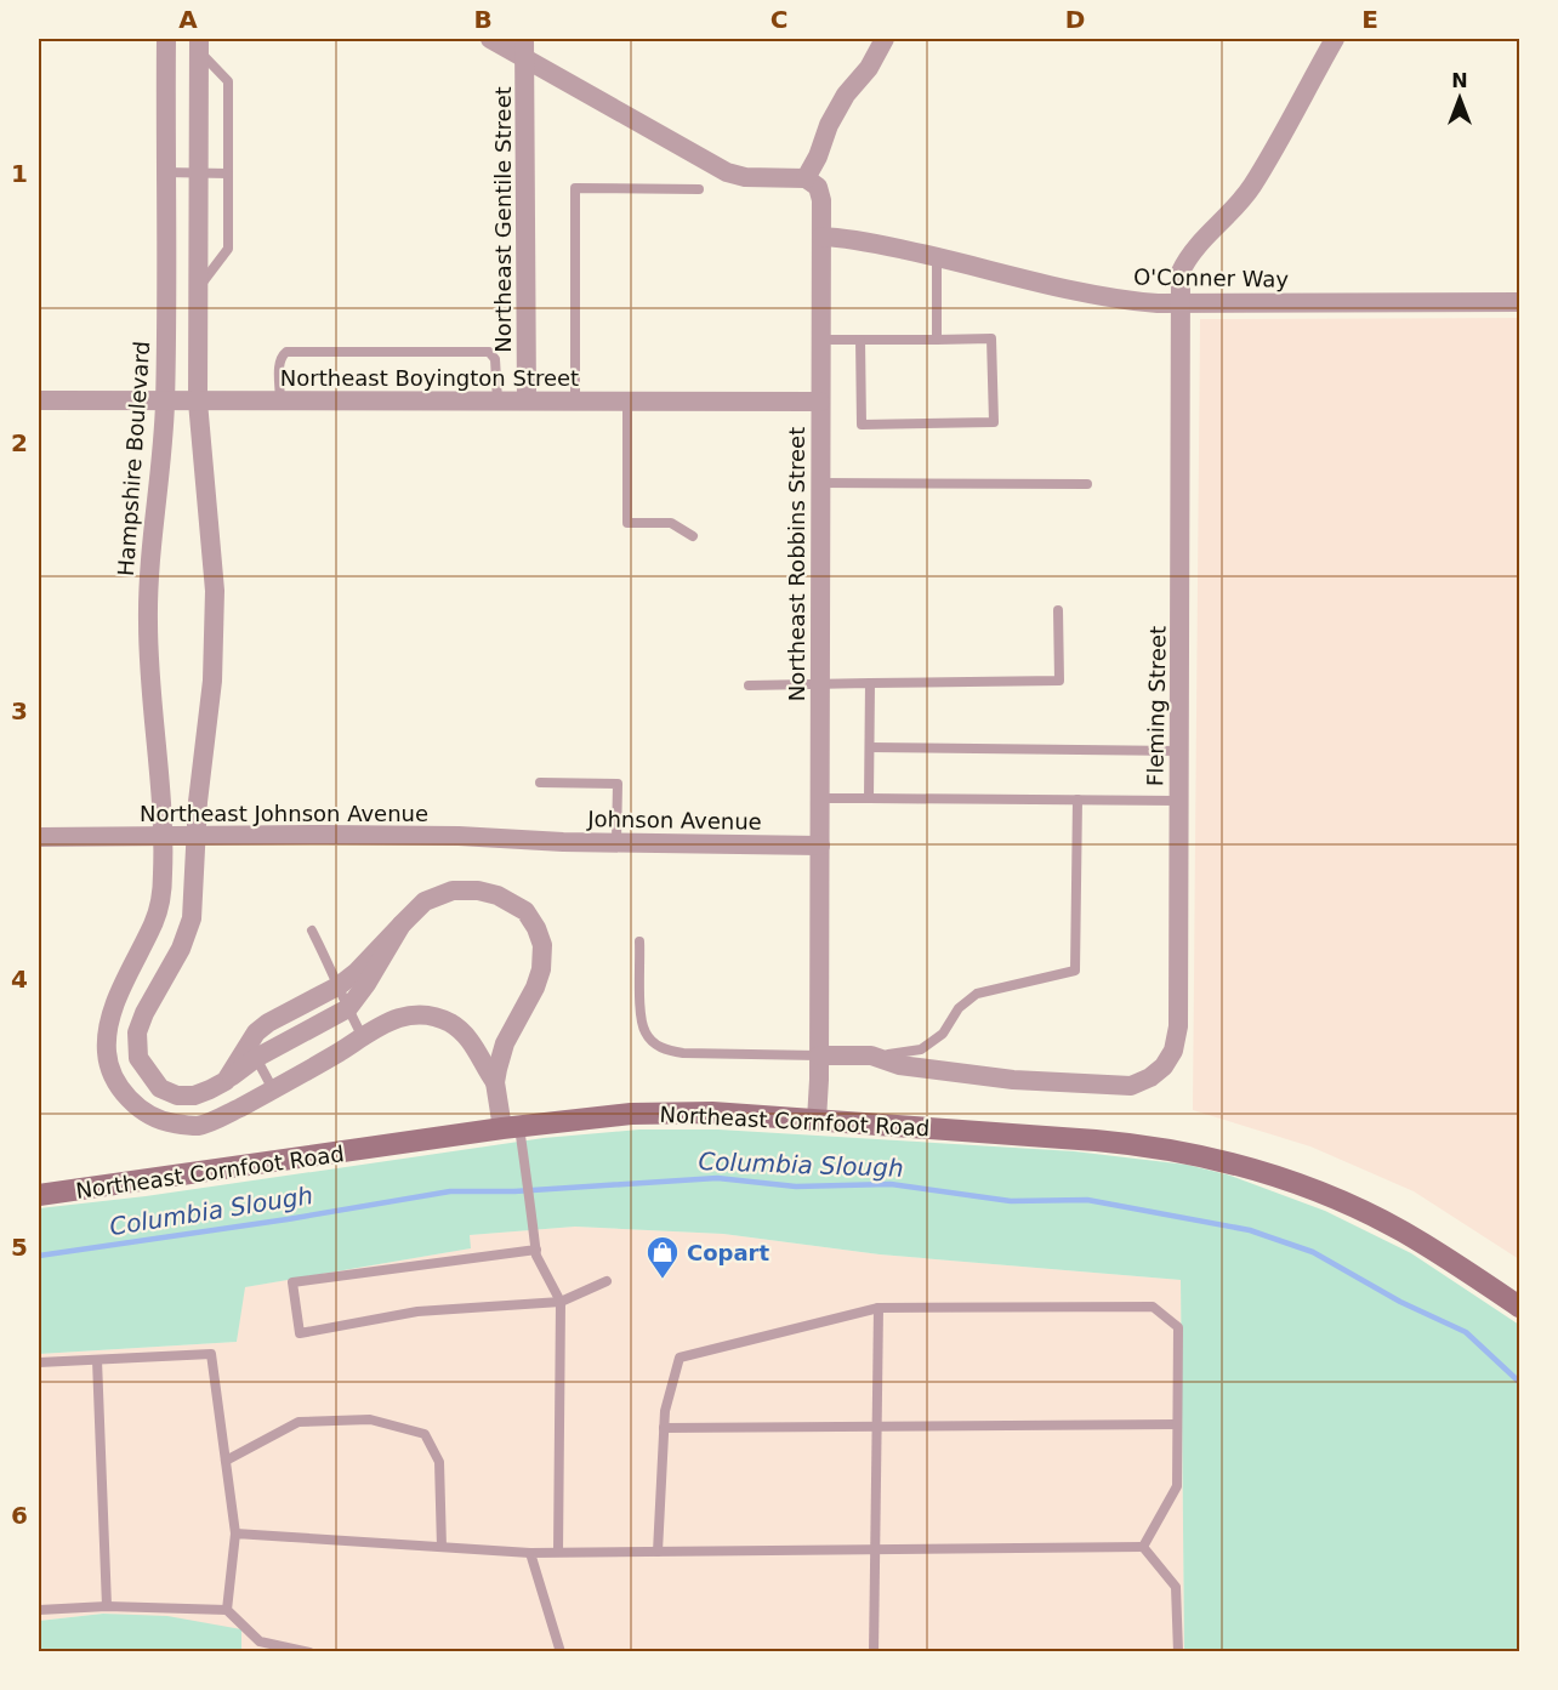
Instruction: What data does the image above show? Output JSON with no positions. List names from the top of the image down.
{
  "streets": {
    "street": [
      "Northeast Gentile Street",
      "O'Conner Way",
      "Northeast Boyington Street",
      "Hampshire Boulevard",
      "Northeast Robbins Street",
      "Fleming Street",
      "Northeast Johnson Avenue",
      "Johnson Avenue",
      "Northeast Cornfoot Road"
    ]
  },
  "crossings": [
    ["Northeast Gentile Street", "Northeast Boyington Street"],
    ["O'Conner Way", "Northeast Robbins Street"],
    ["O'Conner Way", "Fleming Street"],
    ["Northeast Boyington Street", "Hampshire Boulevard"],
    ["Northeast Boyington Street", "Northeast Robbins Street"],
    ["Hampshire Boulevard", "Northeast Johnson Avenue"],
    ["Northeast Robbins Street", "Fleming Street"],
    ["Northeast Robbins Street", "Johnson Avenue"],
    ["Northeast Robbins Street", "Northeast Cornfoot Road"],
    ["Northeast Johnson Avenue", "Johnson Avenue"]
  ],
  "water": ["Columbia Slough"],
  "places": {
    "shop": ["Copart"]
  },
  "north": "top",
  "grid": {
    "columns": [
      "A",
      "B",
      "C",
      "D",
      "E"
    ],
    "rows": [
      "1",
      "2",
      "3",
      "4",
      "5",
      "6"
    ]
  }
}
